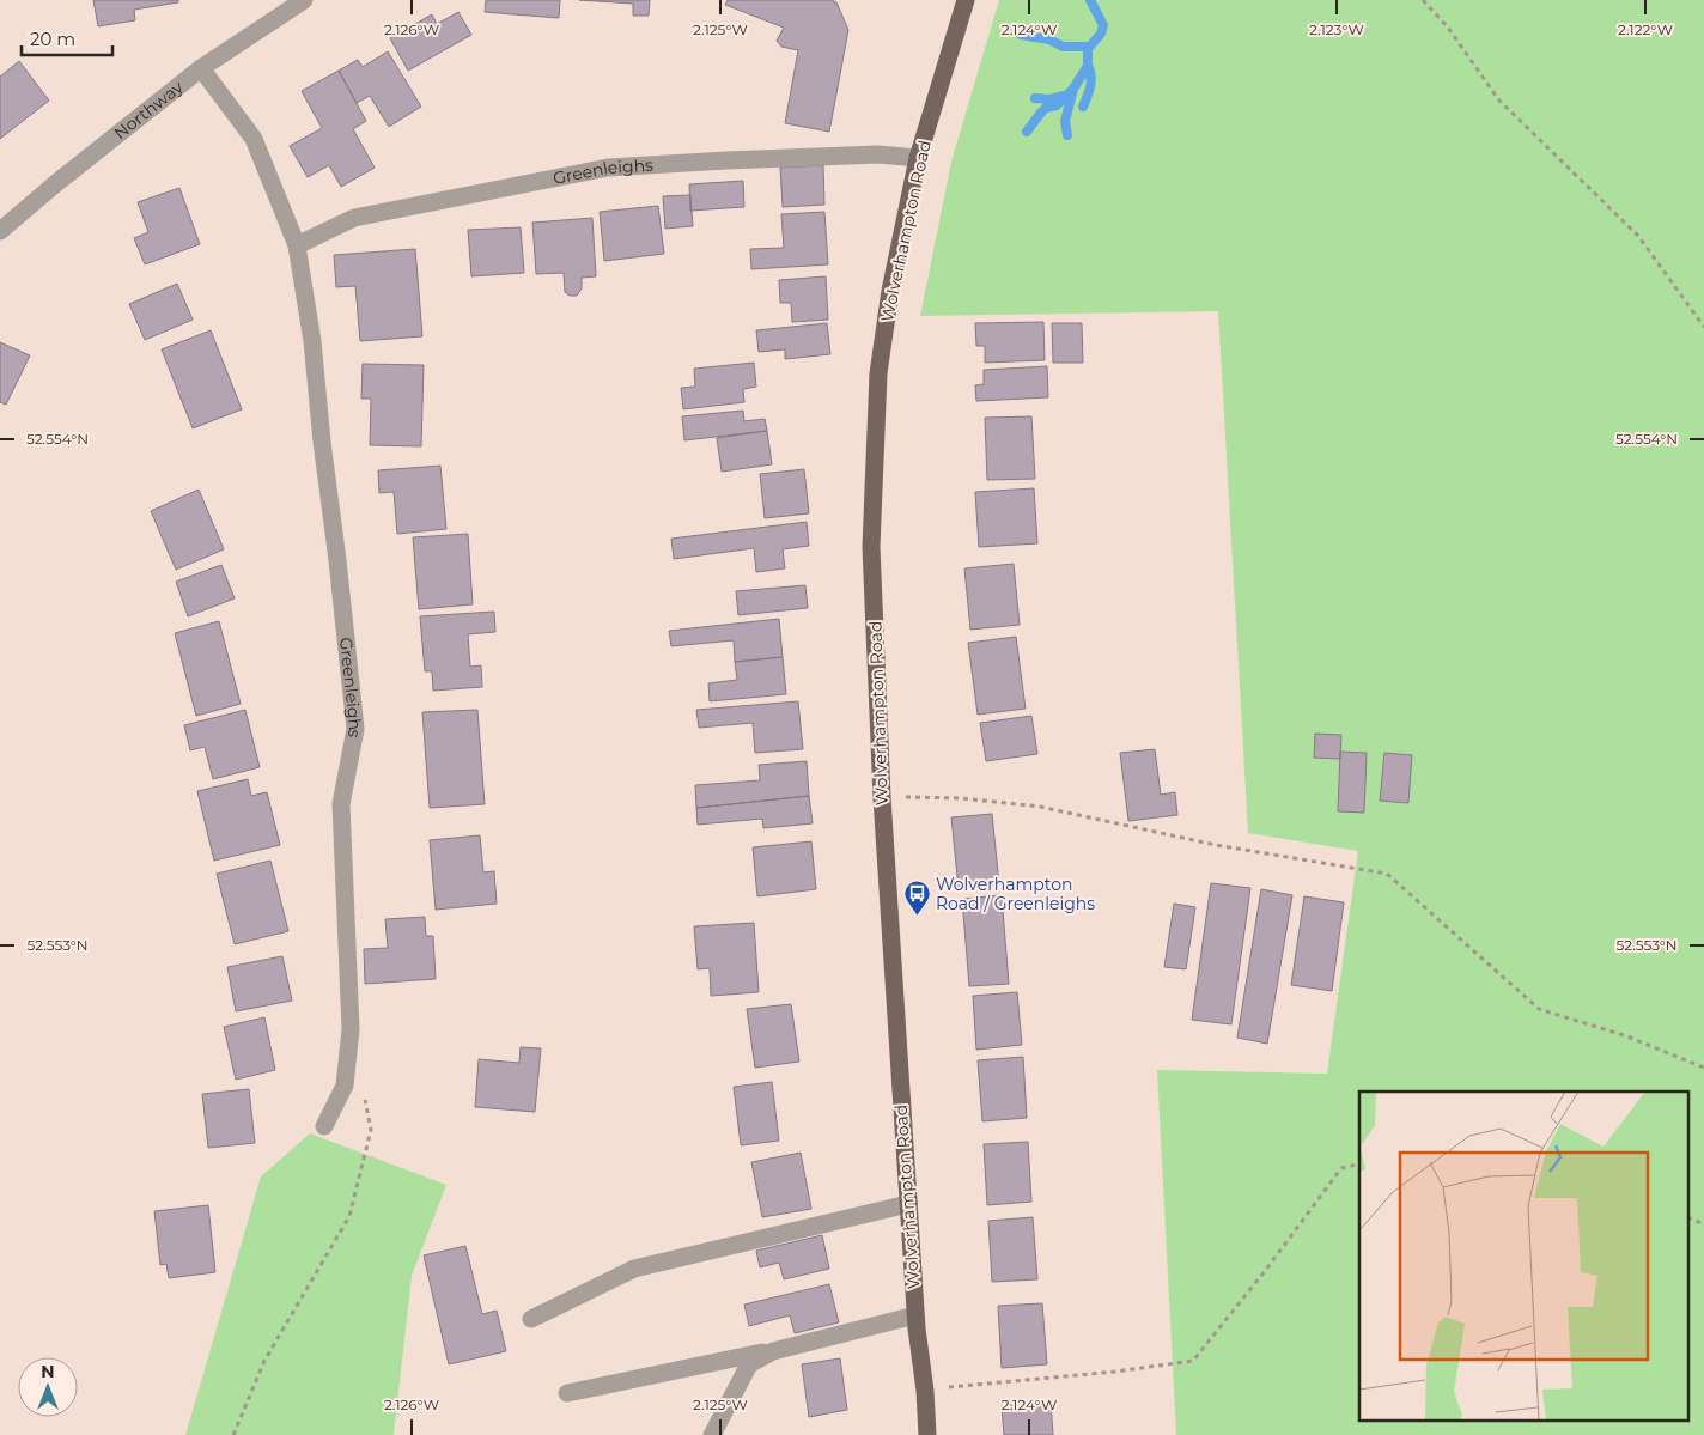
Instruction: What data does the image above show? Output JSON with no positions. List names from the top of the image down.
{
  "streets": {
    "main road": ["Wolverhampton Road"],
    "street": ["Northway", "Greenleighs"]
  },
  "crossings": [
    ["Northway", "Greenleighs"],
    ["Greenleighs", "Wolverhampton Road"]
  ],
  "places": {
    "bus stop": ["Wolverhampton Road / Greenleighs"]
  },
  "scale_bar": "20 m",
  "north": "top",
  "coordinates": [
    "2.126°W",
    "2.125°W",
    "2.124°W",
    "2.123°W",
    "2.122°W",
    "52.554°N",
    "52.553°N"
  ]
}
